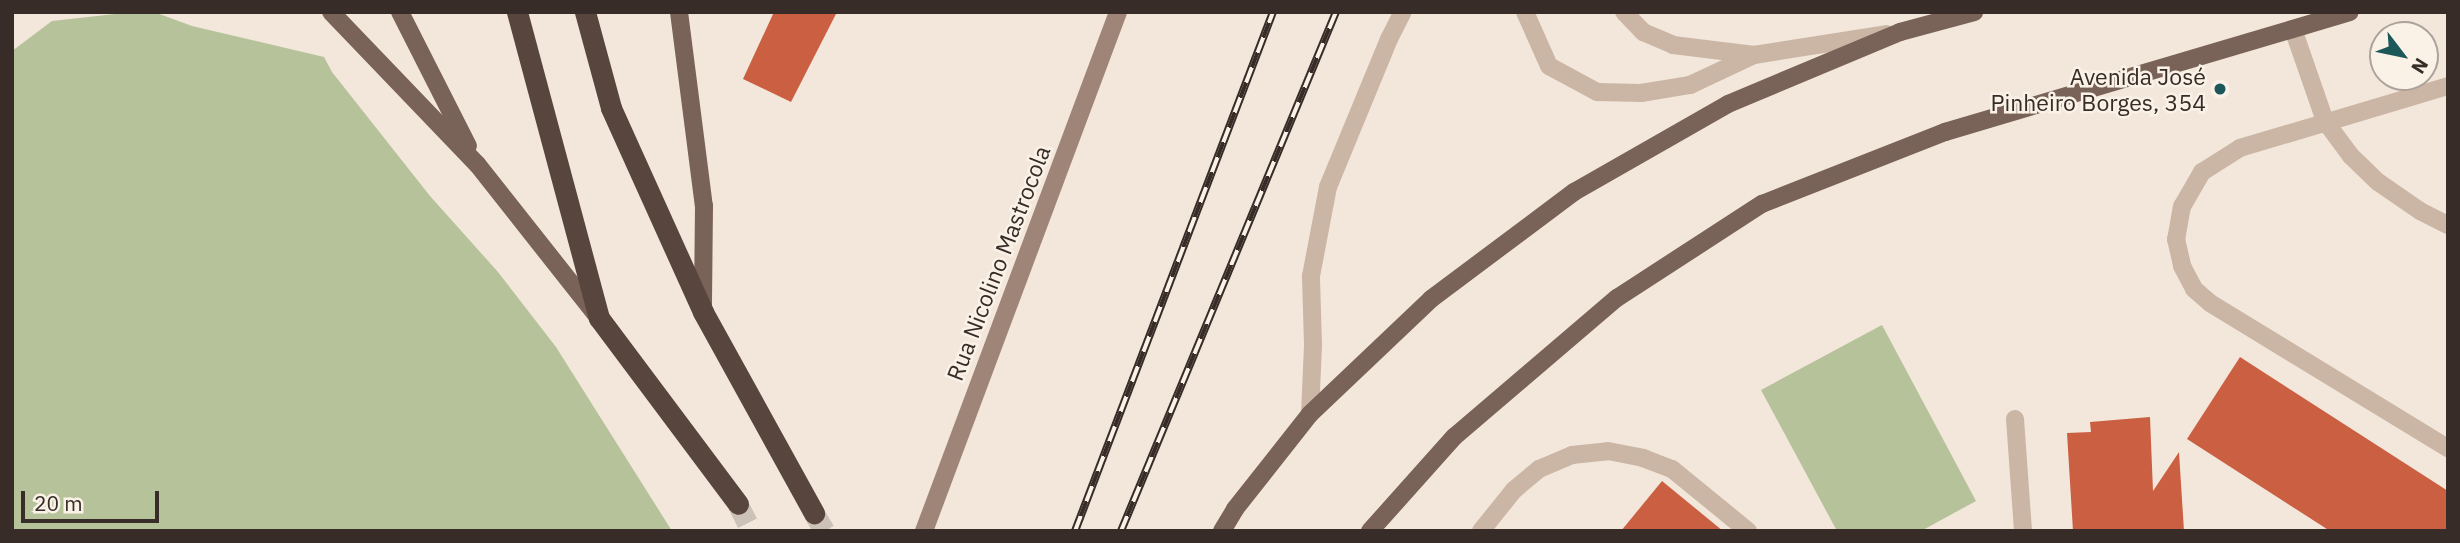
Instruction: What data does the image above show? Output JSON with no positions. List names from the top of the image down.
{
  "streets": {
    "street": ["Rua Nicolino Mastrocola"]
  },
  "places": ["Avenida José Pinheiro Borges, 354"],
  "scale_bar": "20 m",
  "north": "bottom right"
}
